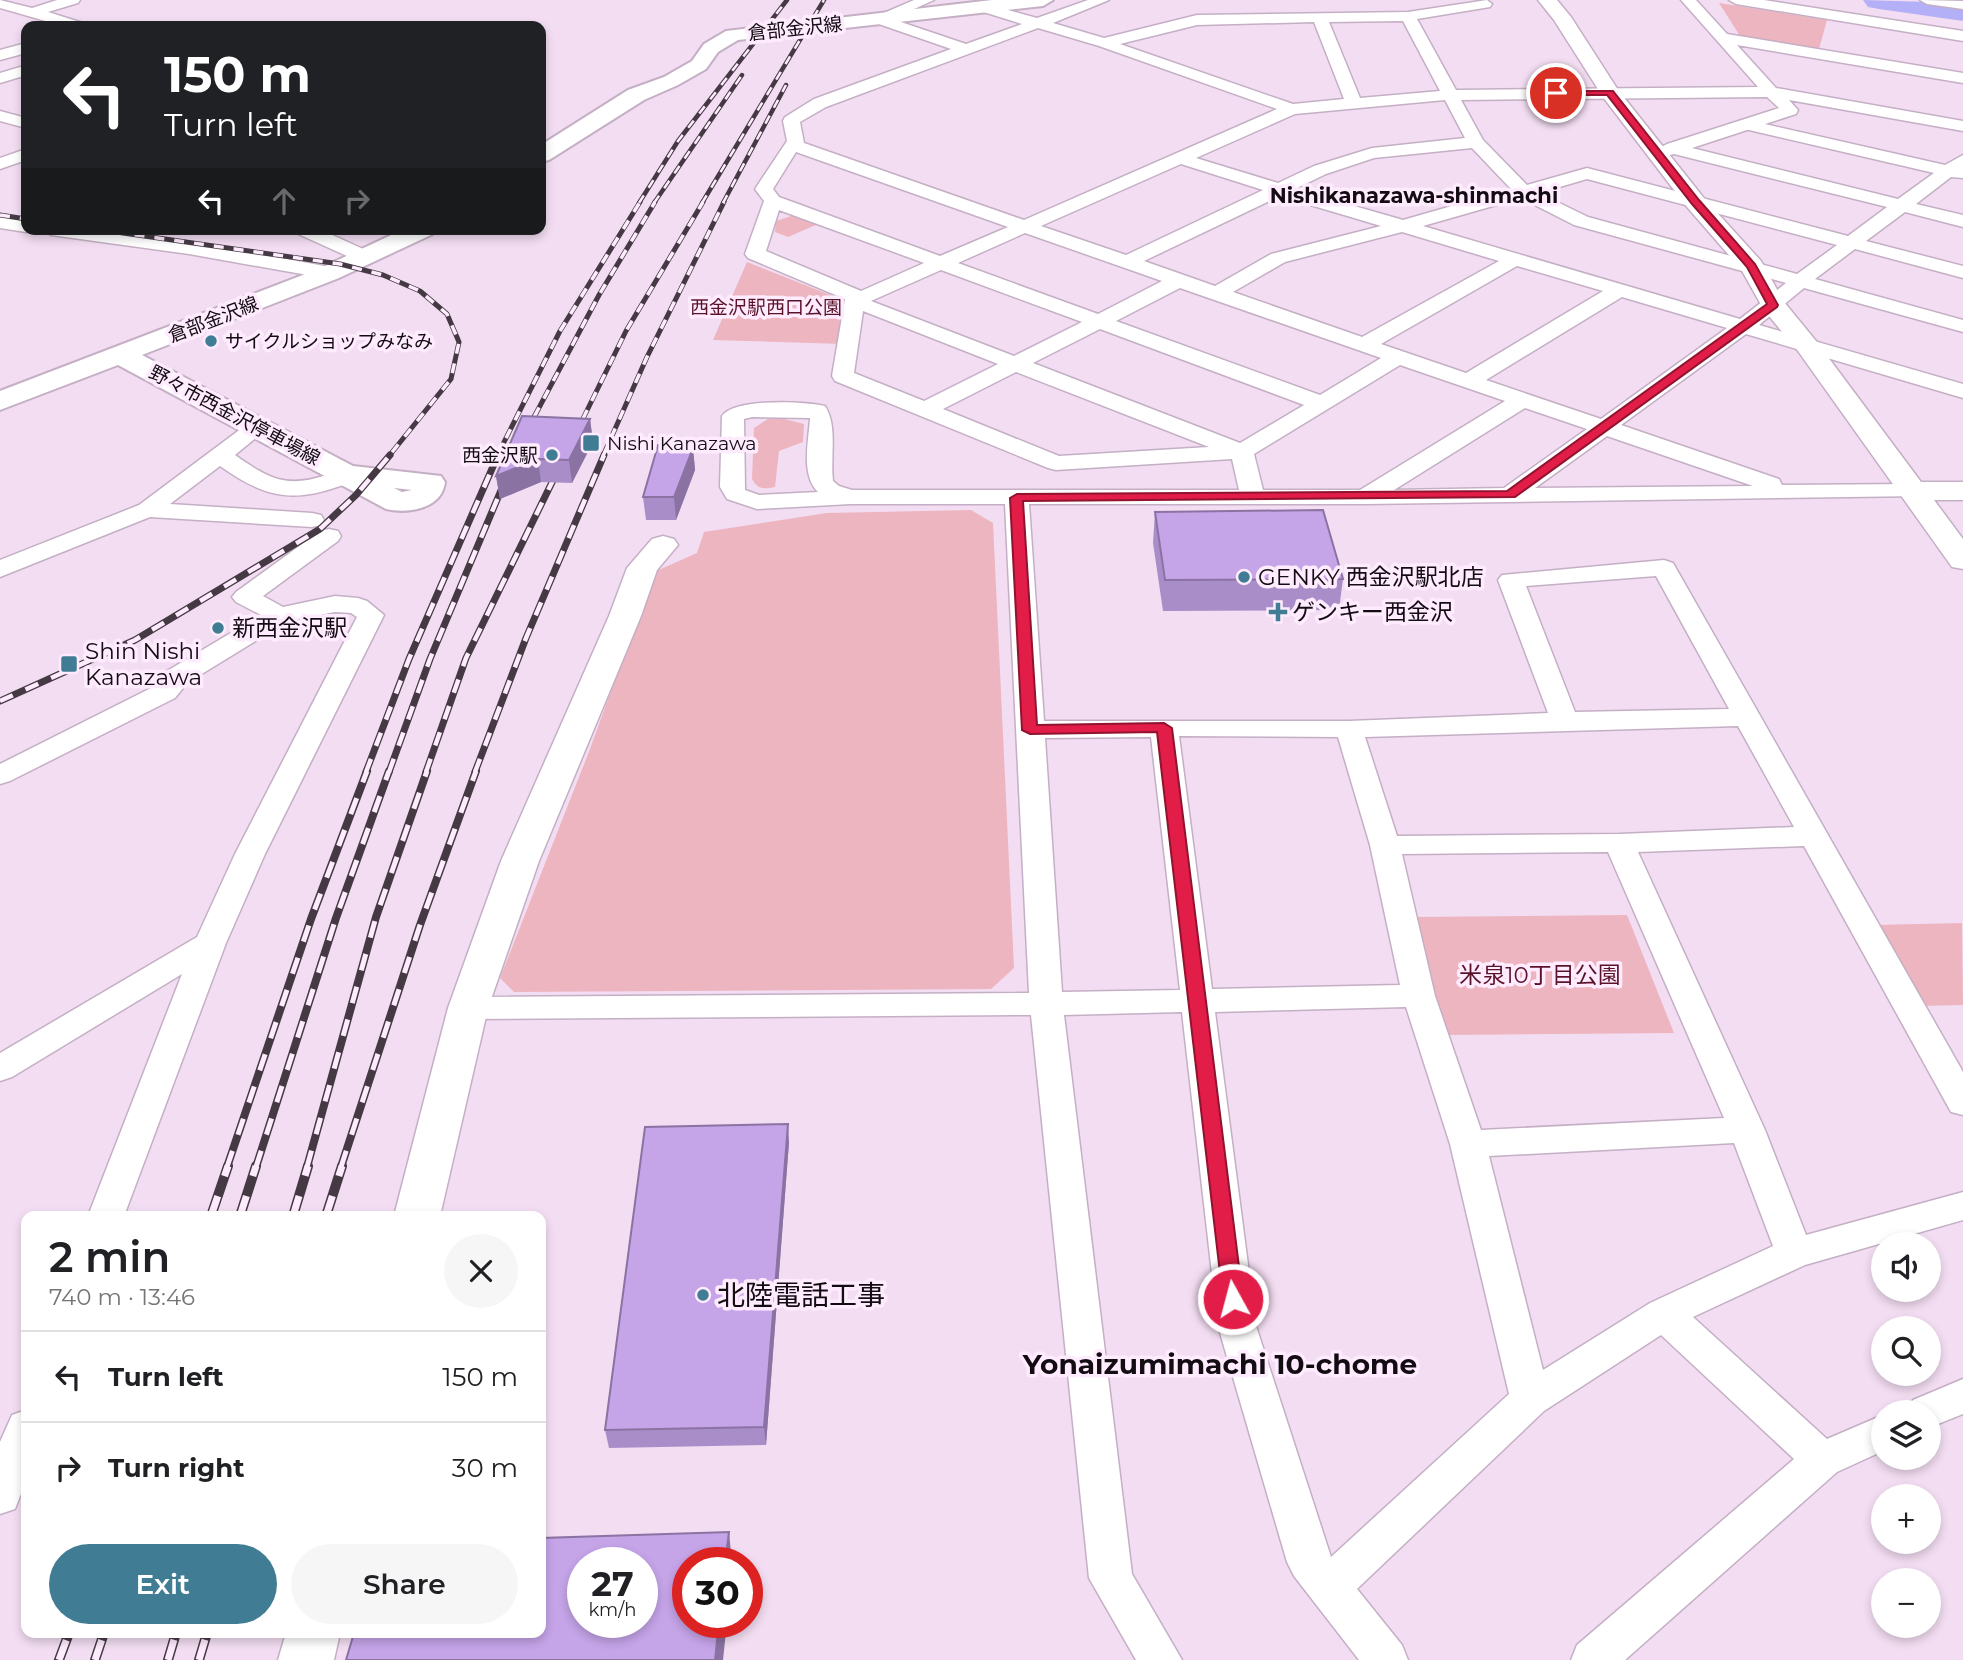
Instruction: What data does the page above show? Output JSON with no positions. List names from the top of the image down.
{
  "streets": {
    "main road": ["倉部金沢線", "野々市西金沢停車場線"]
  },
  "crossings": [
    ["倉部金沢線", "野々市西金沢停車場線"]
  ],
  "districts": ["Nishikanazawa-shinmachi", "Yonaizumimachi 10-chome"],
  "parks": ["西金沢駅西口公園", "米泉10丁目公園"],
  "places": {
    "other": [
      "サイクルショップみなみ",
      "西金沢駅",
      "GENKY 西金沢駅北店",
      "新西金沢駅",
      "北陸電話工事"
    ],
    "transit": ["Nishi Kanazawa", "Shin Nishi Kanazawa"],
    "health": ["ゲンキー西金沢"]
  },
  "page": {
    "turn": ["150 m", "Turn left"],
    "heading": ["2 min", "740 m · 13:46"],
    "map_buttons": ["+", "−"],
    "list": [
      {
        "name": "Turn left",
        "value": "150 m"
      },
      {
        "name": "Turn right",
        "value": "30 m"
      }
    ],
    "buttons": ["Exit", "Share"],
    "speed": "27 km/h",
    "limit": "30"
  }
}
